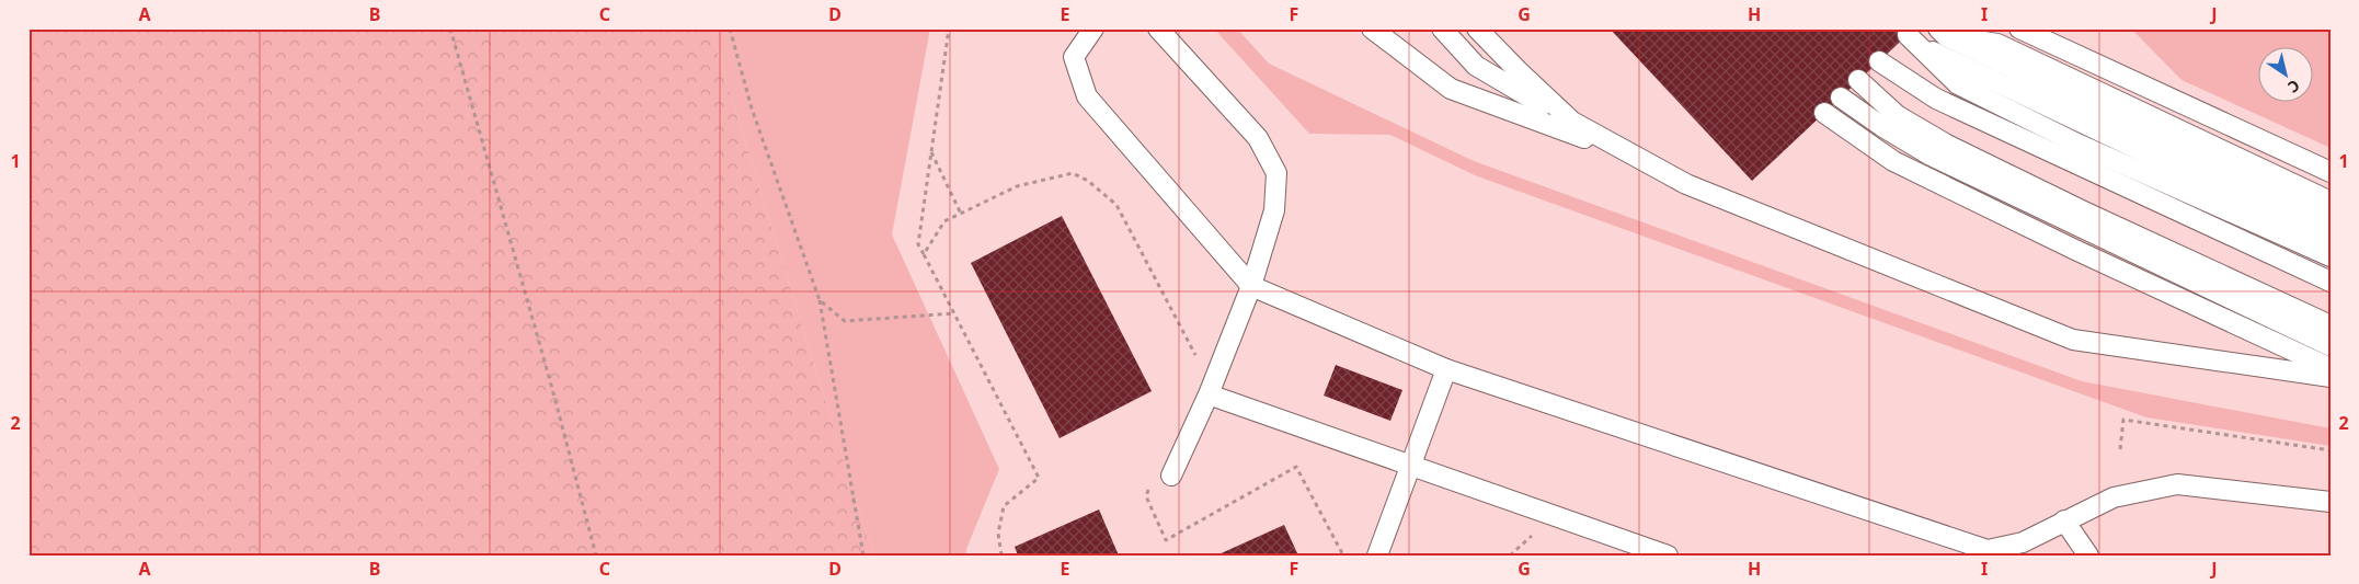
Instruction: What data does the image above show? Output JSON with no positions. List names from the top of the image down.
{
  "north": "bottom right",
  "grid": {
    "columns": [
      "A",
      "B",
      "C",
      "D",
      "E",
      "F",
      "G",
      "H",
      "I",
      "J"
    ],
    "rows": ["1", "2"]
  }
}
